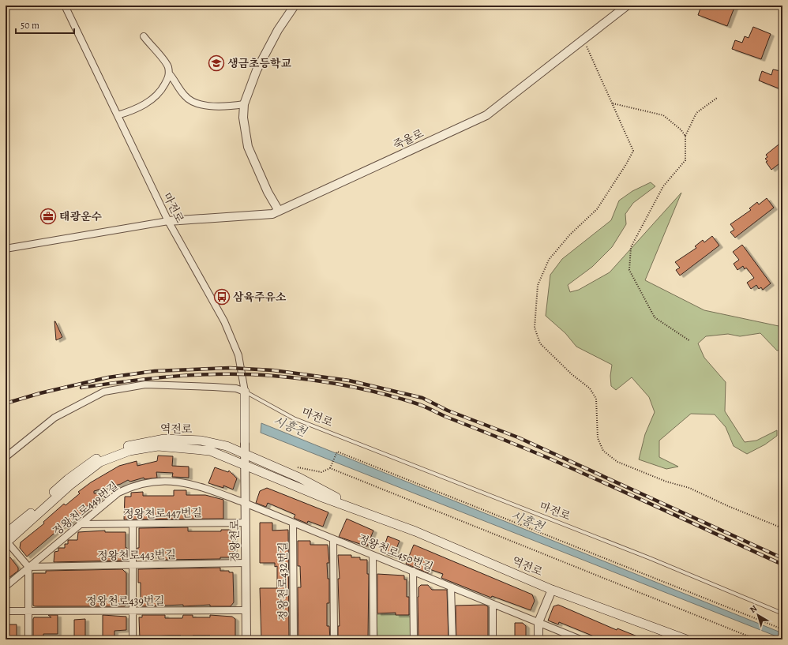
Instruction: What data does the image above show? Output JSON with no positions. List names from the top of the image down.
{
  "streets": {
    "main road": ["역전로"],
    "street": [
      "죽율로",
      "마전로",
      "정왕천로449번길",
      "정왕천로447번길",
      "정왕천로",
      "정왕천로450번길",
      "정왕천로443번길",
      "정왕천로432번길",
      "정왕천로439번길"
    ]
  },
  "crossings": [
    ["죽율로", "마전로"],
    ["역전로", "정왕천로"],
    ["정왕천로449번길", "정왕천로447번길"],
    ["정왕천로449번길", "정왕천로"],
    ["정왕천로449번길", "정왕천로450번길"],
    ["정왕천로449번길", "정왕천로443번길"],
    ["정왕천로447번길", "정왕천로"],
    ["정왕천로", "정왕천로450번길"],
    ["정왕천로", "정왕천로443번길"],
    ["정왕천로", "정왕천로439번길"],
    ["정왕천로450번길", "정왕천로432번길"]
  ],
  "water": ["시흥천"],
  "places": {
    "school or university": ["생금초등학교"],
    "office": ["태광운수"],
    "bus stop": ["삼육주유소"]
  },
  "scale_bar": "50 m",
  "north": "top left"
}
